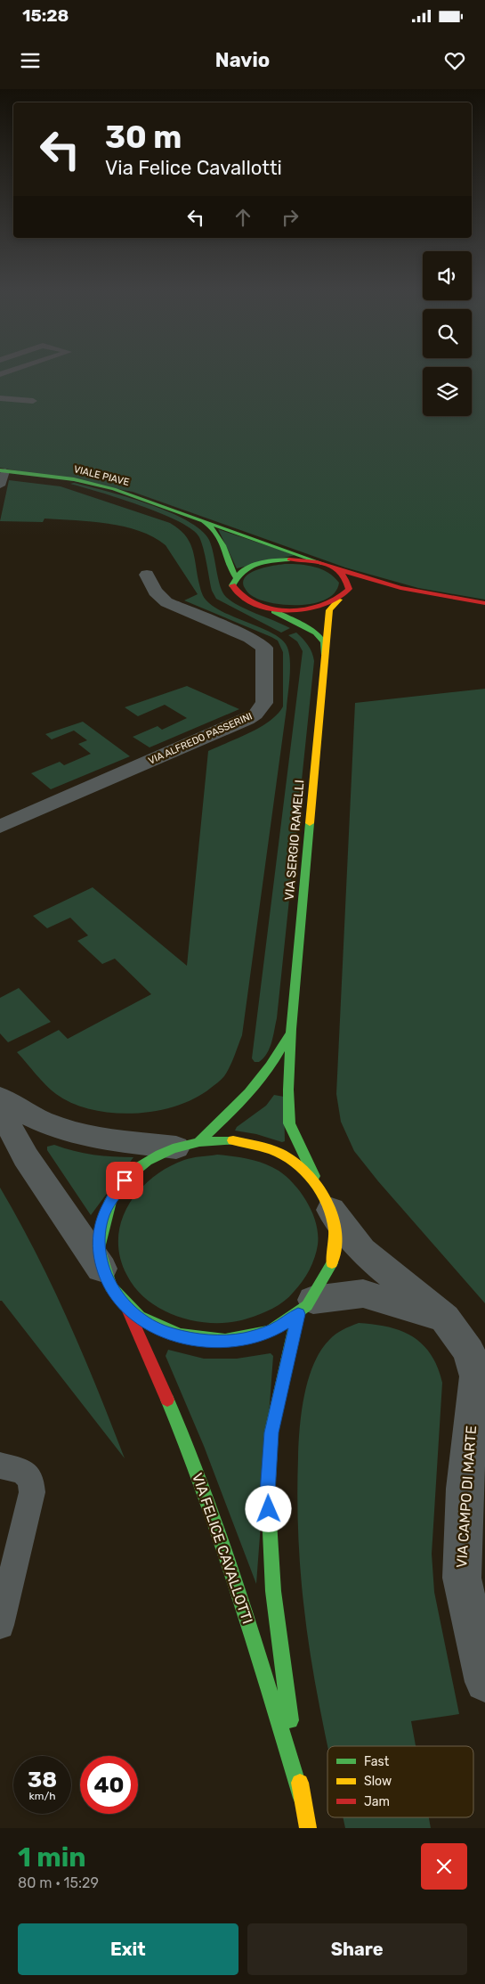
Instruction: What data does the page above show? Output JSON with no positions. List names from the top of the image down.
{
  "streets": {
    "street": [
      "VIALE PIAVE",
      "VIA ALFREDO PASSERINI",
      "VIA SERGIO RAMELLI",
      "VIA CAMPO DI MARTE",
      "VIA FELICE CAVALLOTTI"
    ]
  },
  "crossings": [
    ["VIALE PIAVE", "VIA SERGIO RAMELLI"],
    ["VIA SERGIO RAMELLI", "VIA CAMPO DI MARTE"],
    ["VIA SERGIO RAMELLI", "VIA FELICE CAVALLOTTI"],
    ["VIA CAMPO DI MARTE", "VIA FELICE CAVALLOTTI"]
  ],
  "legend": ["Fast", "Slow", "Jam"],
  "page": {
    "status": "15:28",
    "header": "Navio",
    "turn": ["30 m", "Via Felice Cavallotti"],
    "speed": "38 km/h",
    "limit": "40",
    "heading": ["1 min", "80 m · 15:29"],
    "buttons": ["Exit", "Share"]
  }
}
